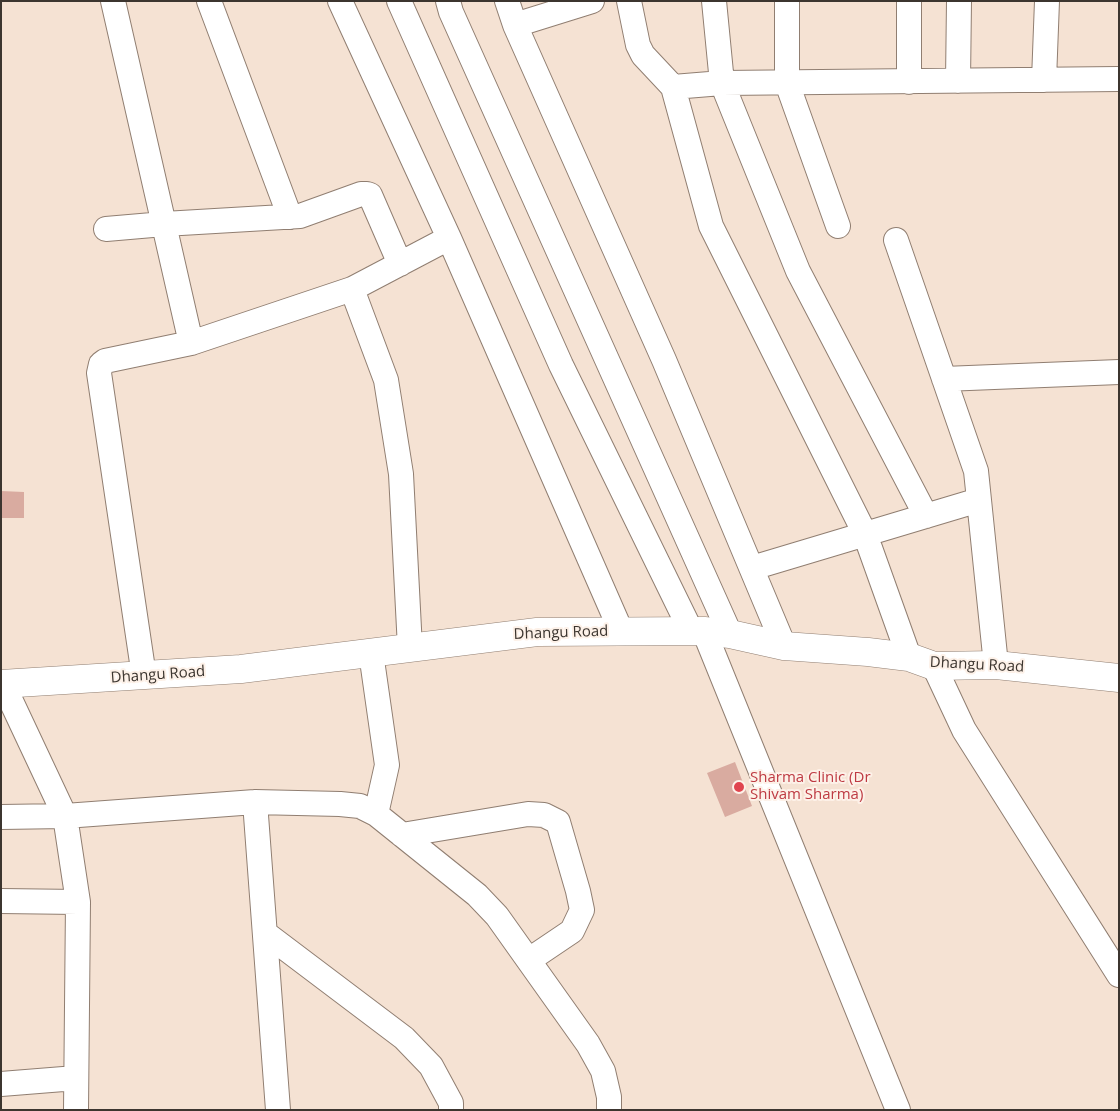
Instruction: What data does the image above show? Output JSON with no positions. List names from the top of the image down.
{
  "streets": {
    "street": ["Dhangu Road"]
  },
  "places": ["Sharma Clinic (Dr Shivam Sharma)"]
}
